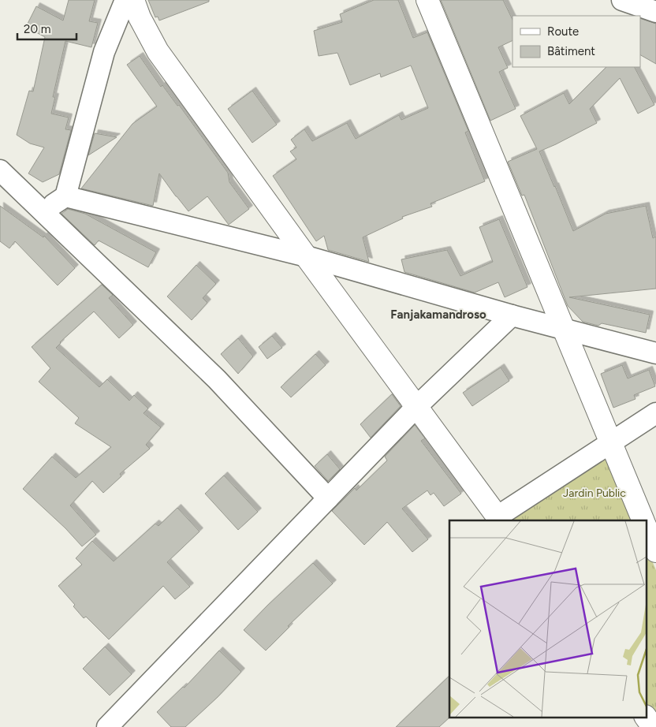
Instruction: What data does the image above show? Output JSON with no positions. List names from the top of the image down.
{
  "districts": ["Fanjakamandroso"],
  "parks": ["Jardin Public"],
  "legend": ["Route", "Bâtiment"],
  "scale_bar": "20 m"
}
